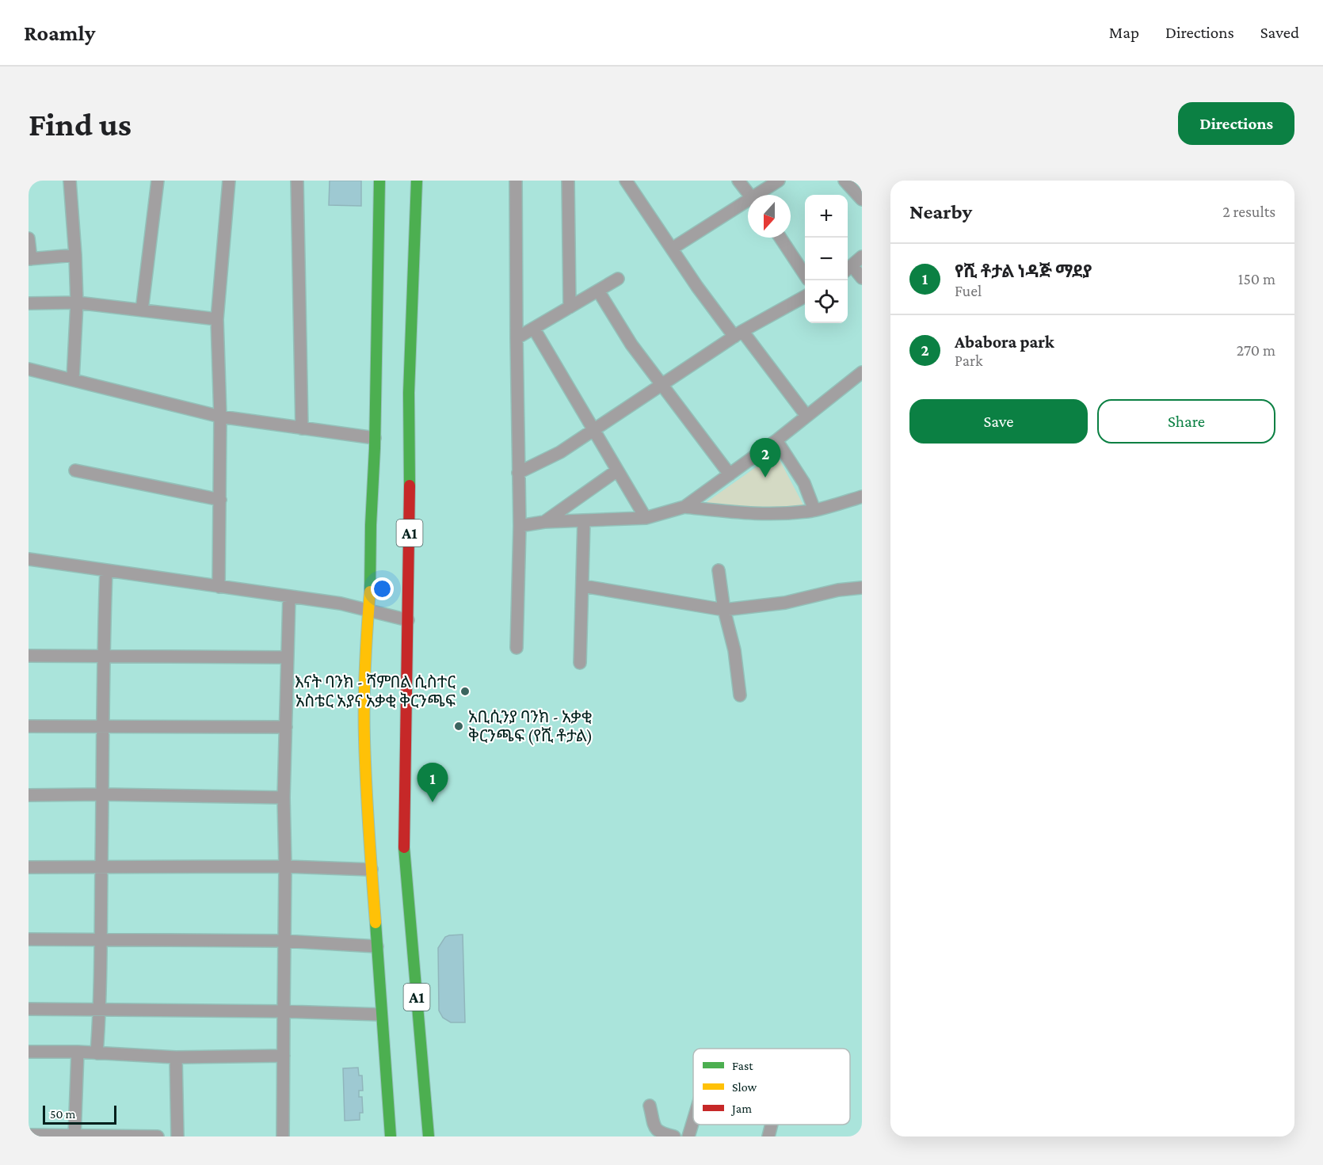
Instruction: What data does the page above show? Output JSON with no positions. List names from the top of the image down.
{
  "streets": {
    "main road": ["A1"]
  },
  "places": ["እናት ባንክ - ሻምበል ሲስተር አስቴር አያና አቃቂ ቅርንጫፍ", "አቢሲንያ ባንክ - አቃቂ ቅርንጫፍ (የሺ ቶታል)"],
  "legend": ["Fast", "Slow", "Jam"],
  "scale_bar": "50 m",
  "north": "bottom",
  "page": {
    "header": "Roamly",
    "nav": ["Map", "Directions", "Saved"],
    "buttons": [
      "Directions",
      ["Save", "Share"]
    ],
    "title": "Find us",
    "heading": ["Nearby", "2 results"],
    "map_buttons": ["+", "−"],
    "list": [
      {
        "mark": "1",
        "name": "የሺ ቶታል ነዳጅ ማደያ",
        "note": "Fuel",
        "value": "150 m"
      },
      {
        "mark": "2",
        "name": "Ababora park",
        "note": "Park",
        "value": "270 m"
      }
    ],
    "pins": ["2", "1"],
    "scale": "50 m"
  }
}
